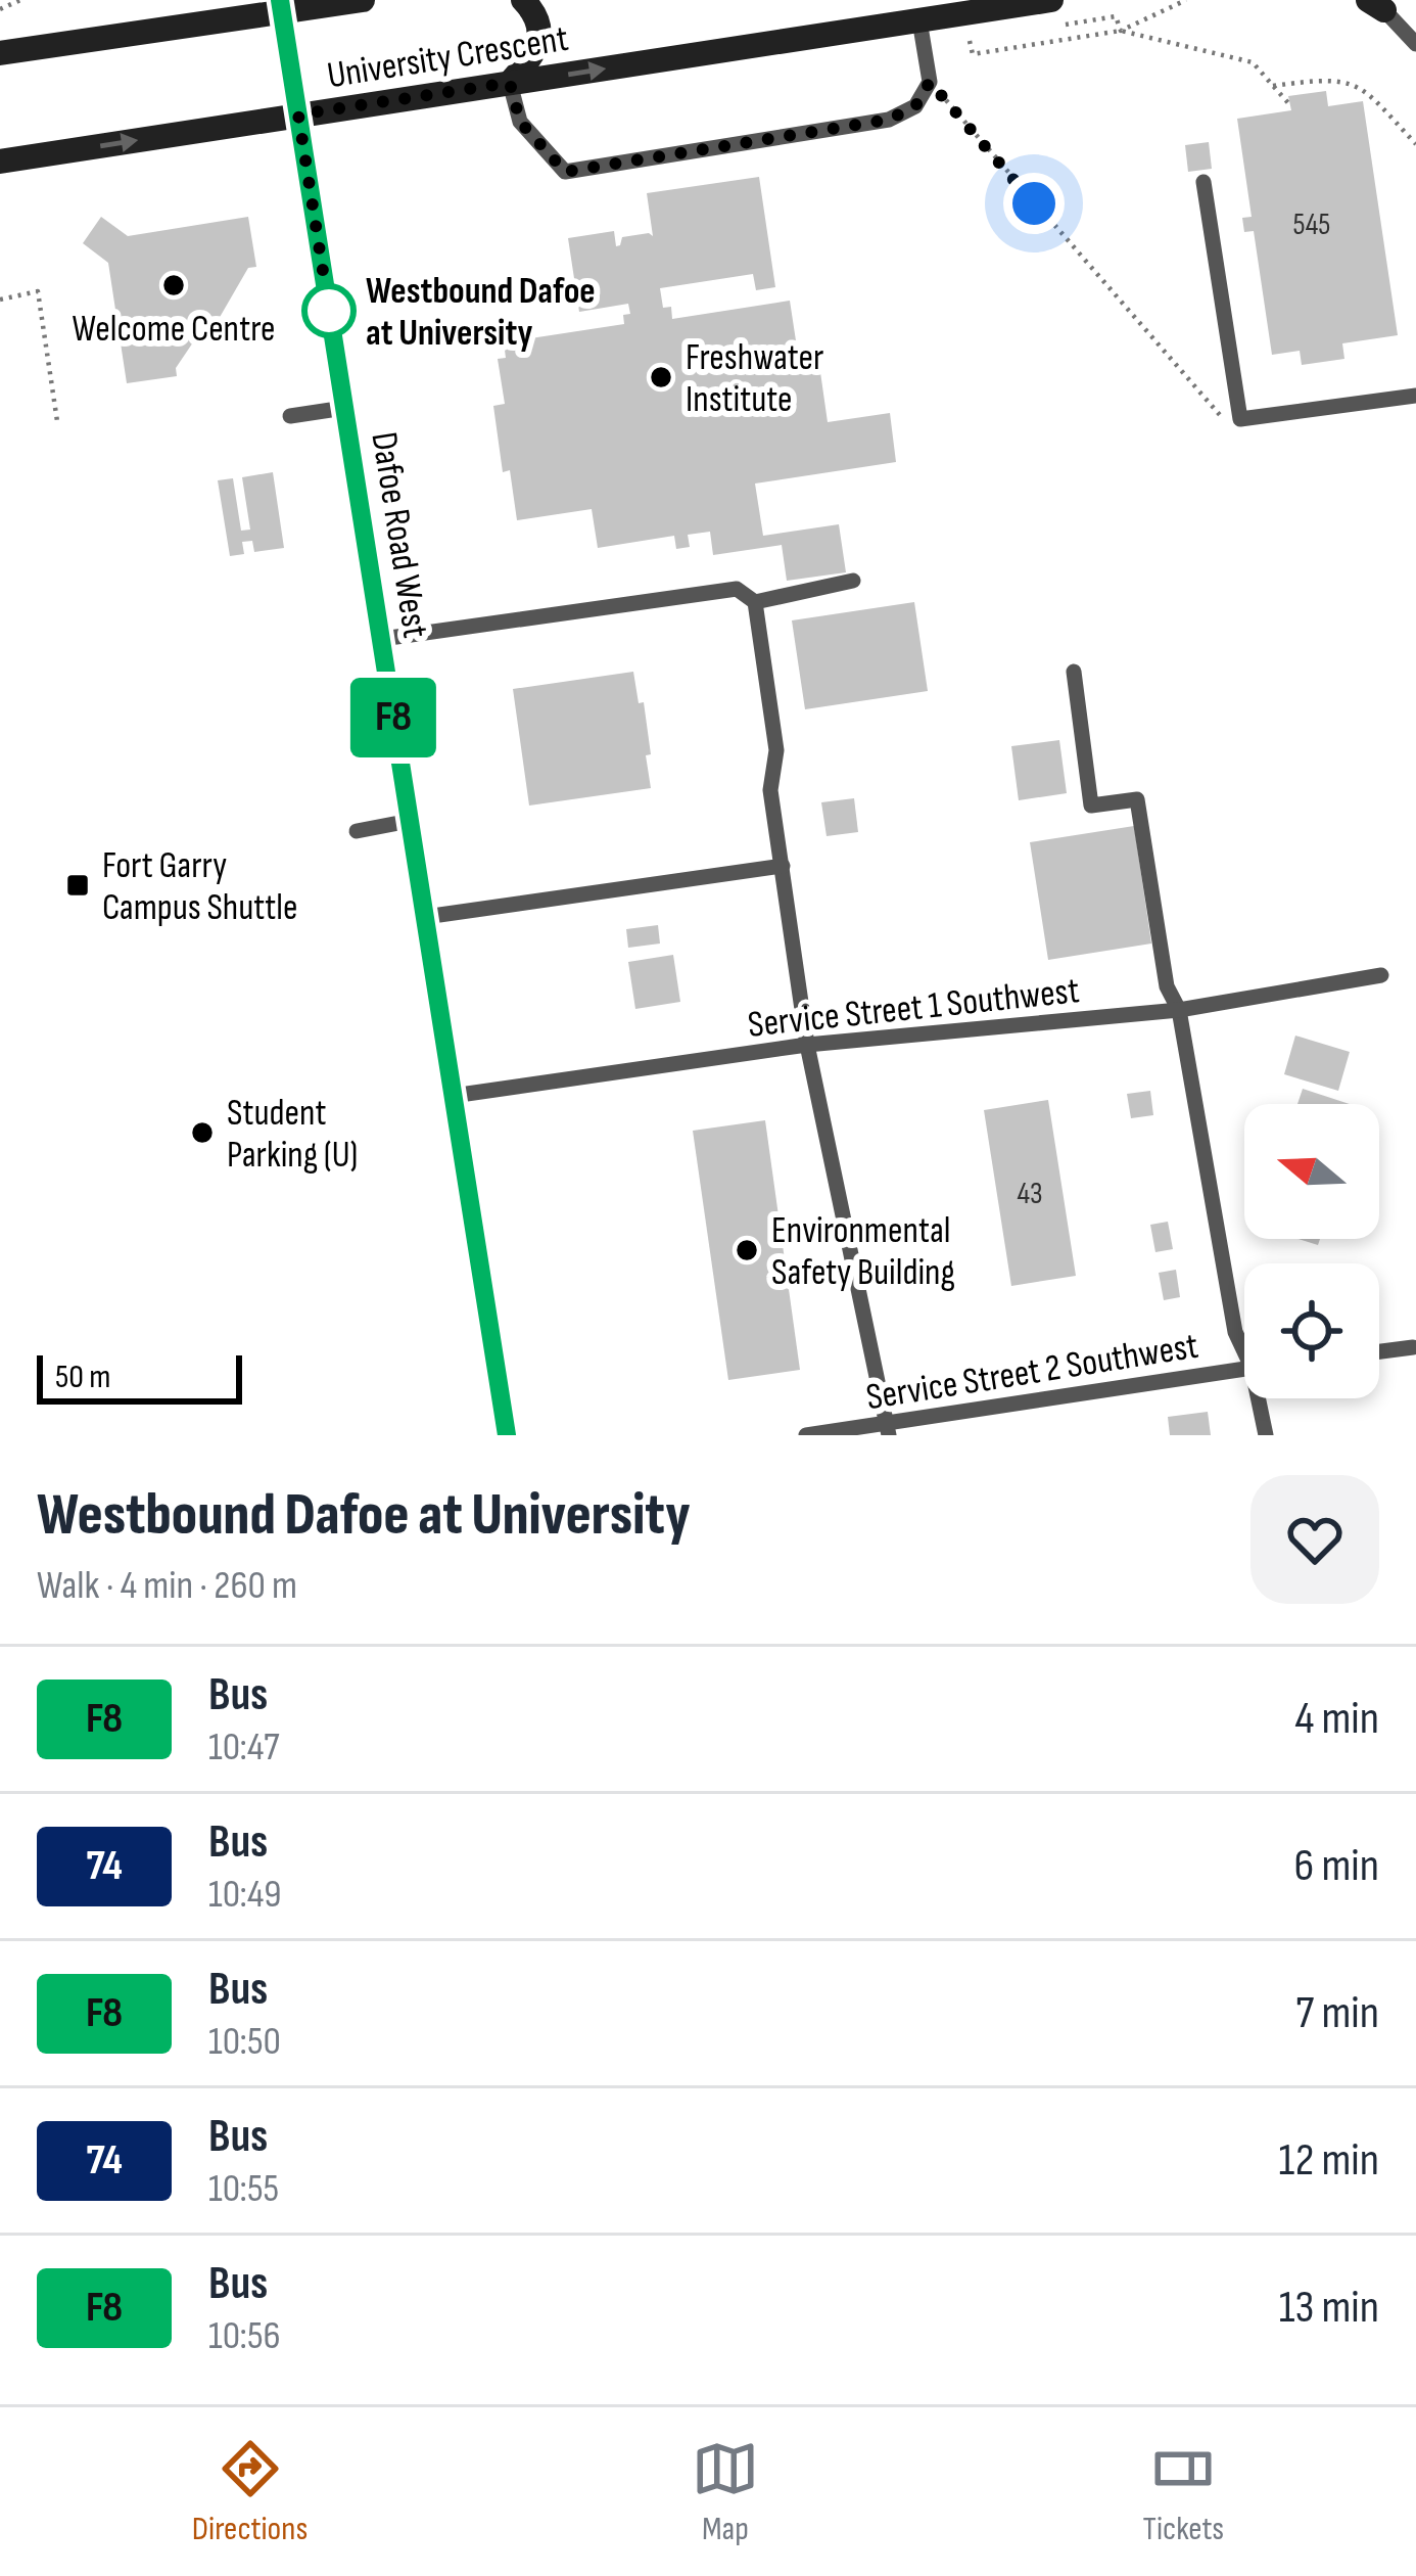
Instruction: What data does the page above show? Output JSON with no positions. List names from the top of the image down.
{
  "streets": {
    "street": ["University Crescent", "Dafoe Road West"],
    "lane": ["Service Street 1 Southwest", "Service Street 2 Southwest"]
  },
  "crossings": [
    ["University Crescent", "Dafoe Road West"],
    ["Dafoe Road West", "Service Street 1 Southwest"]
  ],
  "places": {
    "other": [
      "Welcome Centre",
      "Westbound Dafoe at University",
      "Freshwater Institute",
      "Student Parking (U)",
      "Environmental Safety Building"
    ],
    "transit": ["Fort Garry Campus Shuttle"]
  },
  "lines": ["bus line F8"],
  "house_numbers": ["545", "43"],
  "scale_bar": "50 m",
  "north": "left",
  "page": {
    "on_map": "F8",
    "scale": "50 m",
    "heading": ["Westbound Dafoe at University", "Walk · 4 min · 260 m"],
    "list": [
      {
        "mark": "F8",
        "name": "Bus",
        "note": "10:47",
        "value": "4 min"
      },
      {
        "mark": "74",
        "name": "Bus",
        "note": "10:49",
        "value": "6 min"
      },
      {
        "mark": "F8",
        "name": "Bus",
        "note": "10:50",
        "value": "7 min"
      },
      {
        "mark": "74",
        "name": "Bus",
        "note": "10:55",
        "value": "12 min"
      },
      {
        "mark": "F8",
        "name": "Bus",
        "note": "10:56",
        "value": "13 min"
      }
    ],
    "tabs": ["Directions", "Map", "Tickets"]
  }
}
